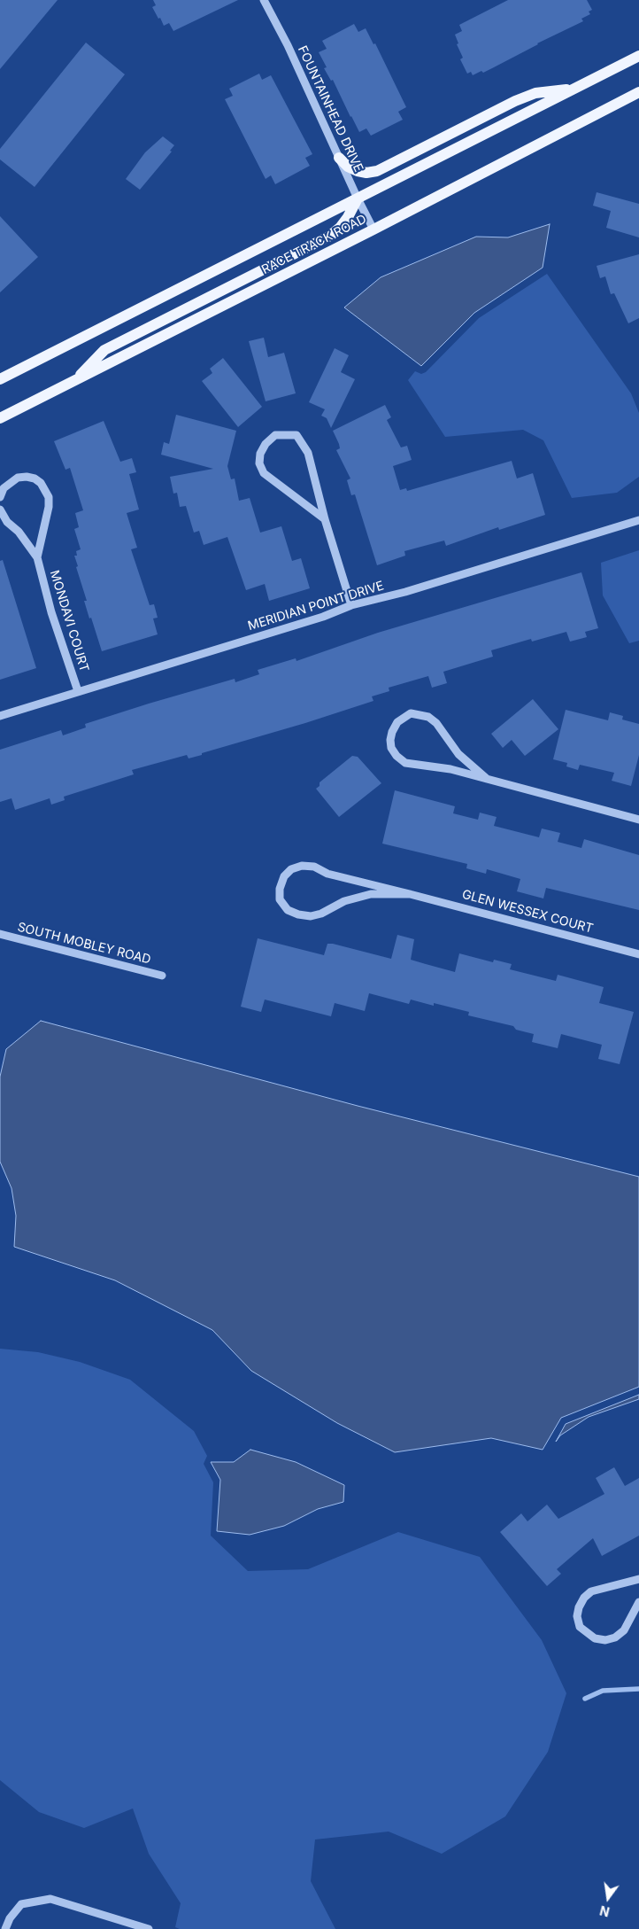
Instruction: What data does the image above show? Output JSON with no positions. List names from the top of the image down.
{
  "streets": {
    "main road": ["RACE TRACK ROAD"],
    "street": [
      "FOUNTAINHEAD DRIVE",
      "MERIDIAN POINT DRIVE",
      "MONDAVI COURT",
      "GLEN WESSEX COURT",
      "SOUTH MOBLEY ROAD"
    ]
  },
  "crossings": [
    ["FOUNTAINHEAD DRIVE", "RACE TRACK ROAD"],
    ["MERIDIAN POINT DRIVE", "MONDAVI COURT"]
  ],
  "north": "bottom"
}
